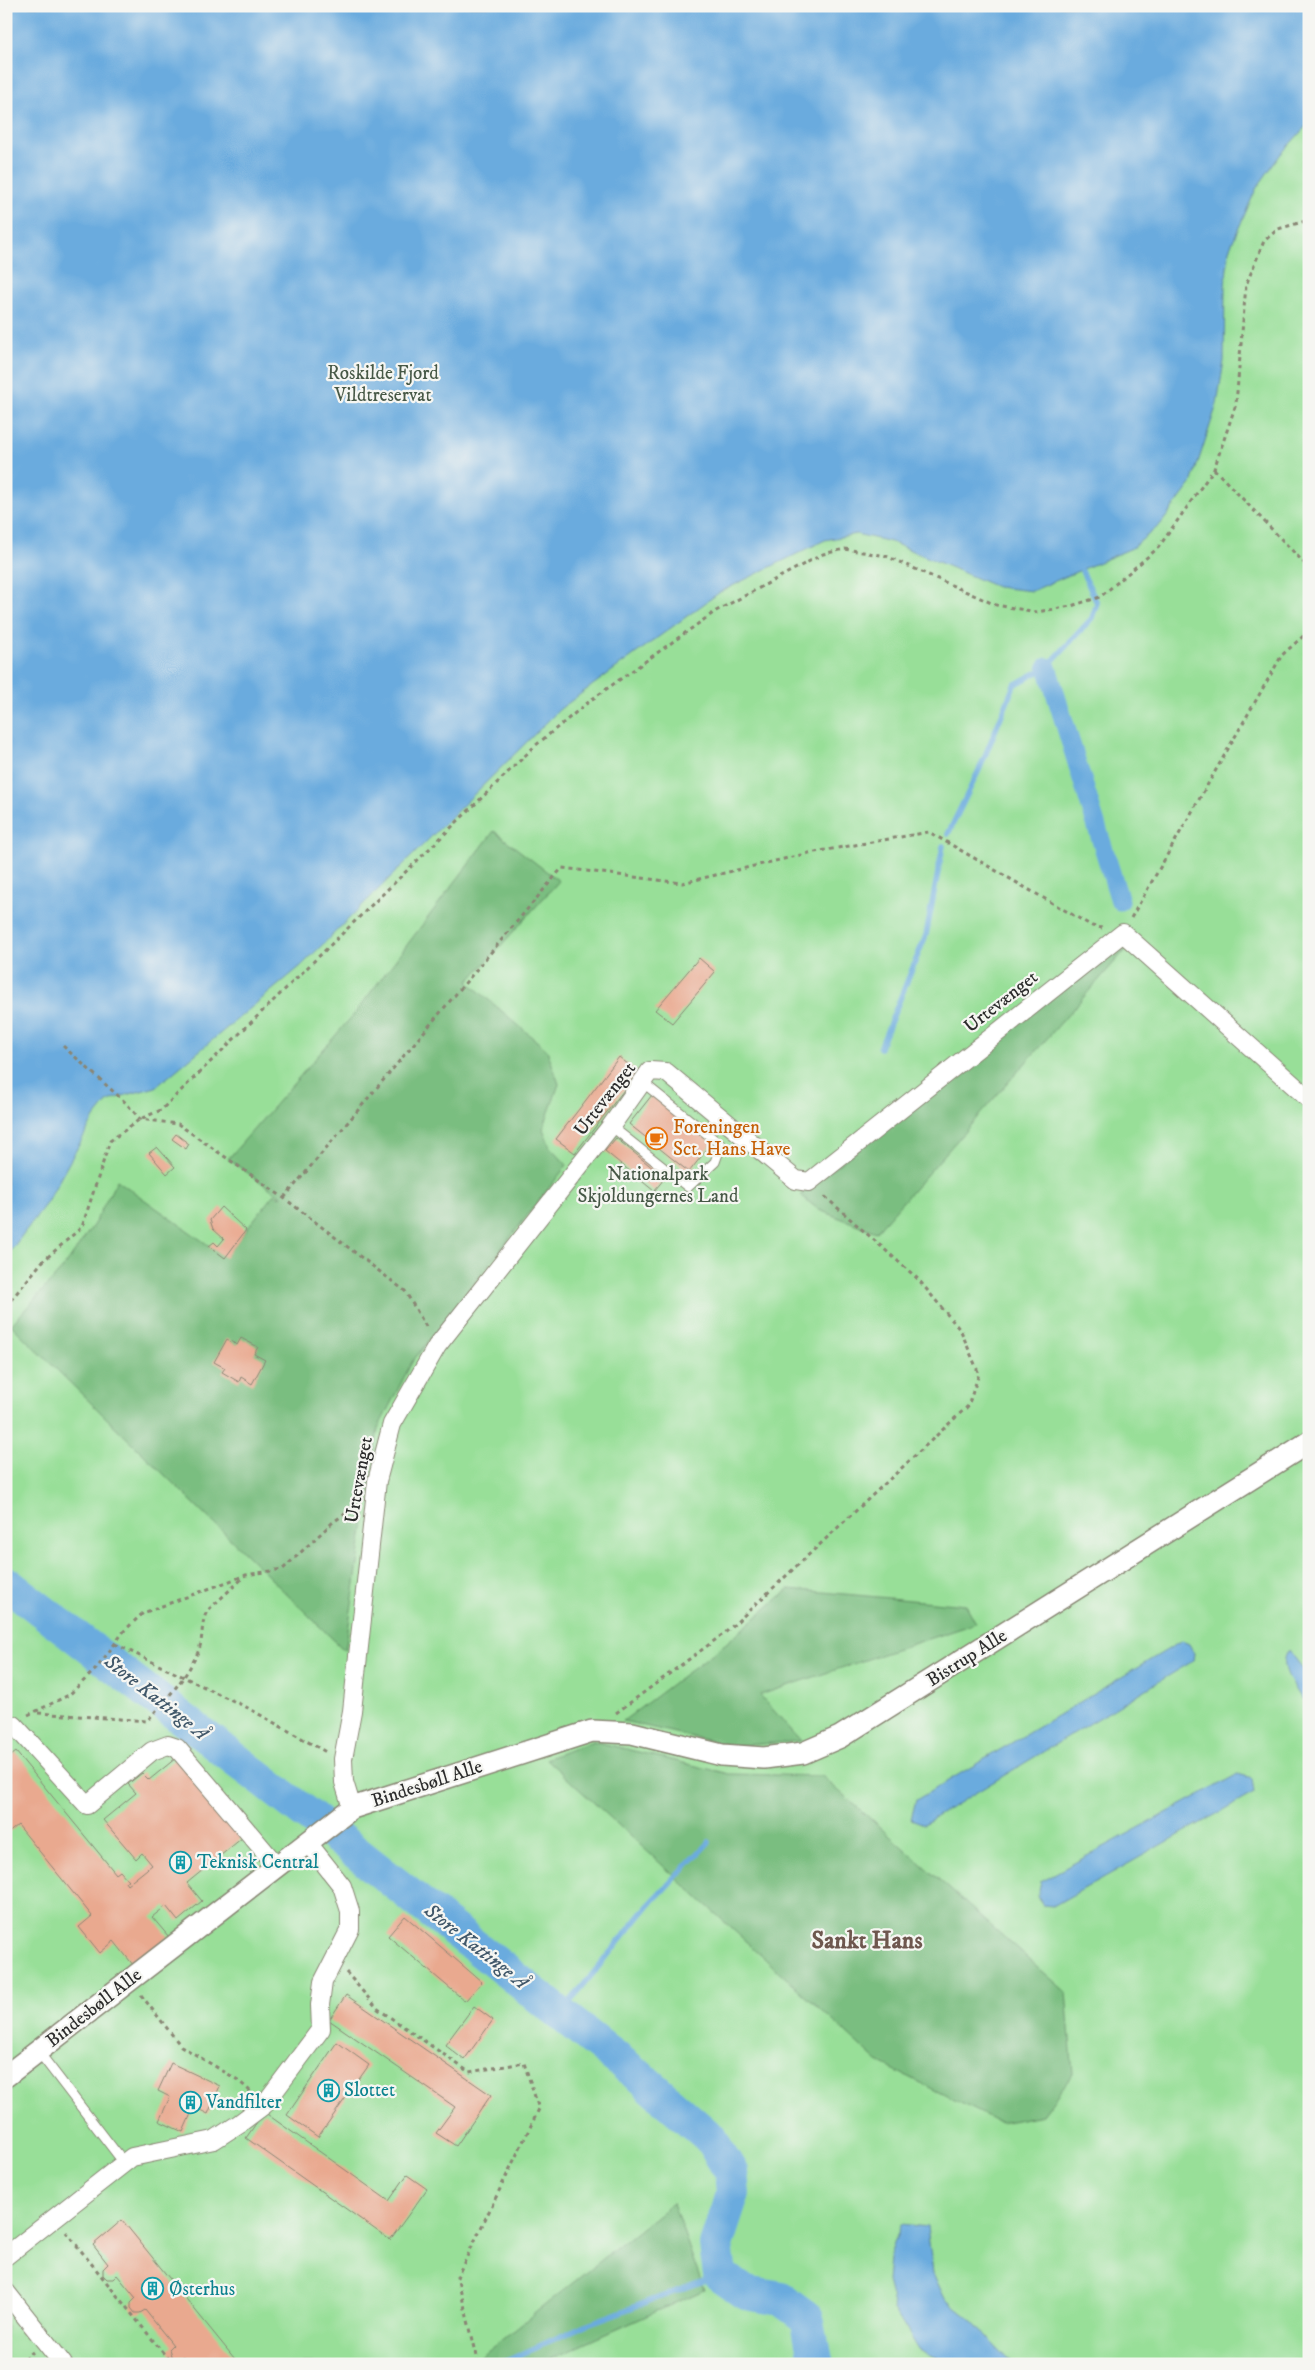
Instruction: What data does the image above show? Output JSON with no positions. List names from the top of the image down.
{
  "streets": {
    "street": ["Urtevænget", "Bistrup Alle", "Bindesbøll Alle"]
  },
  "crossings": [
    ["Urtevænget", "Bindesbøll Alle"],
    ["Bistrup Alle", "Bindesbøll Alle"]
  ],
  "districts": ["Sankt Hans"],
  "water": ["Store Kattinge Å"],
  "parks": ["Roskilde Fjord Vildtreservat", "Nationalpark Skjoldungernes Land"],
  "places": {
    "cafe": ["Foreningen Sct. Hans Have"],
    "building": [
      "Teknisk Central",
      "Slottet",
      "Vandfilter",
      "Østerhus"
    ]
  }
}
